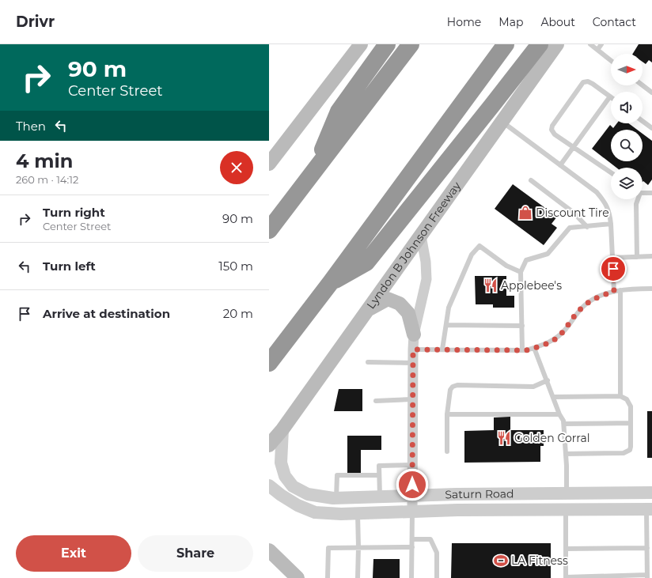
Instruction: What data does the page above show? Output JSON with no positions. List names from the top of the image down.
{
  "streets": {
    "main road": ["Lyndon B Johnson Freeway"],
    "street": ["Saturn Road"]
  },
  "crossings": [
    ["Lyndon B Johnson Freeway", "Saturn Road"]
  ],
  "places": {
    "shop": ["Discount Tire"],
    "restaurant": ["Applebee's", "Golden Corral"],
    "sports": ["LA Fitness"]
  },
  "north": "right",
  "page": {
    "header": "Drivr",
    "nav": [
      "Home",
      "Map",
      "About",
      "Contact"
    ],
    "turn": ["90 m", "Center Street"],
    "then": "Then",
    "heading": ["4 min", "260 m · 14:12"],
    "list": [
      {
        "name": "Turn right",
        "note": "Center Street",
        "value": "90 m"
      },
      {
        "name": "Turn left",
        "value": "150 m"
      },
      {
        "name": "Arrive at destination",
        "value": "20 m"
      }
    ],
    "buttons": ["Exit", "Share"]
  }
}
